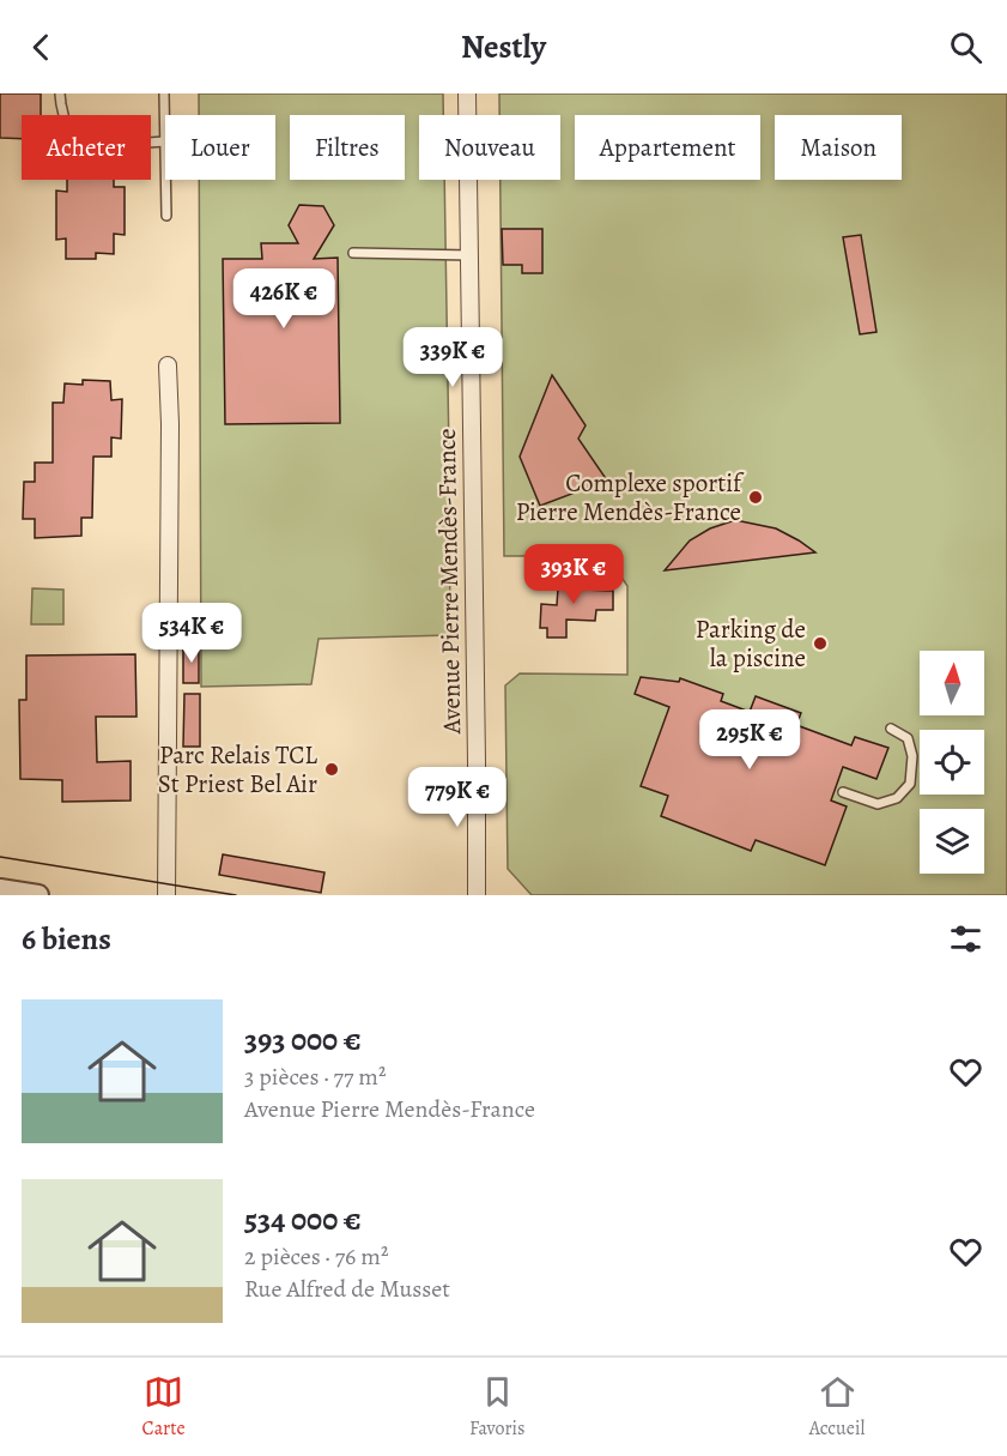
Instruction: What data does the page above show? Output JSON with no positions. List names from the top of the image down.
{
  "streets": {
    "street": ["Avenue Pierre Mendès-France"]
  },
  "places": ["Complexe sportif Pierre Mendès-France", "Parking de la piscine", "Parc Relais TCL St Priest Bel Air"],
  "north": "top",
  "page": {
    "header": "Nestly",
    "chip": [
      "Acheter",
      "Louer",
      "Filtres",
      "Nouveau",
      "Appartement",
      "Maison"
    ],
    "price": [
      "426K €",
      "339K €",
      "393K €",
      "534K €",
      "295K €",
      "779K €"
    ],
    "heading": "6 biens",
    "list": [
      {
        "name": "393 000 €",
        "note": "3 pièces · 77 m² · Avenue Pierre Mendès-France"
      },
      {
        "name": "534 000 €",
        "note": "2 pièces · 76 m² · Rue Alfred de Musset"
      }
    ],
    "tabs": ["Carte", "Favoris", "Accueil"]
  }
}
